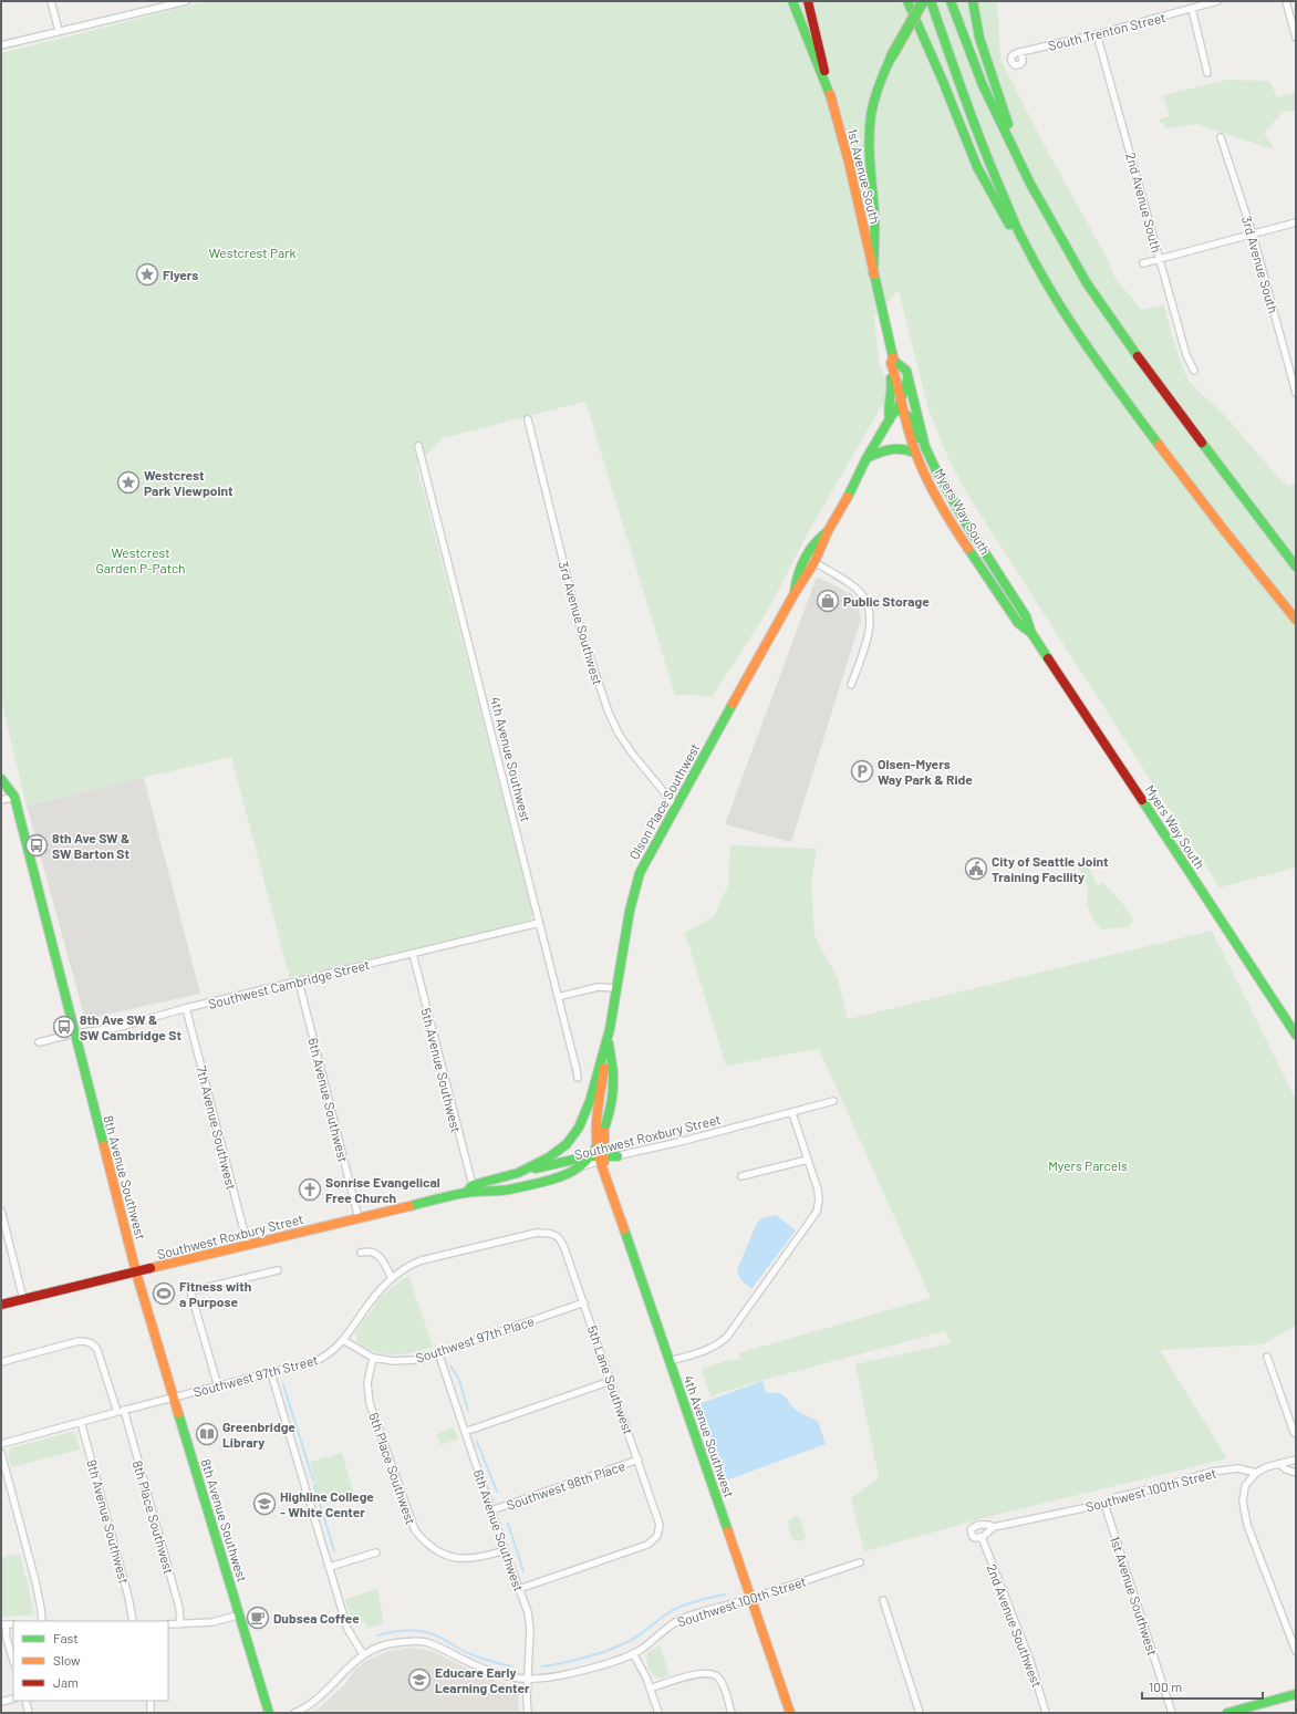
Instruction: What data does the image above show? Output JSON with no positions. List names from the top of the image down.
{
  "streets": {
    "main road": [
      "1st Avenue South",
      "Myers Way South",
      "4th Avenue Southwest",
      "Olson Place Southwest",
      "Southwest Roxbury Street",
      "8th Avenue Southwest"
    ],
    "street": [
      "South Trenton Street",
      "2nd Avenue South",
      "3rd Avenue South",
      "3rd Avenue Southwest",
      "Southwest Cambridge Street",
      "5th Avenue Southwest",
      "6th Avenue Southwest",
      "7th Avenue Southwest",
      "Southwest 97th Place",
      "Southwest 97th Street",
      "5th Lane Southwest",
      "6th Place Southwest",
      "Southwest 98th Place",
      "Southwest 100th Street",
      "8th Place Southwest",
      "9th Avenue Southwest",
      "1st Avenue Southwest",
      "2nd Avenue Southwest"
    ]
  },
  "crossings": [
    ["South Trenton Street", "2nd Avenue South"],
    ["1st Avenue South", "Myers Way South"],
    ["1st Avenue South", "Olson Place Southwest"],
    ["Myers Way South", "Olson Place Southwest"],
    ["3rd Avenue Southwest", "Olson Place Southwest"],
    ["4th Avenue Southwest", "Olson Place Southwest"],
    ["4th Avenue Southwest", "Southwest Cambridge Street"],
    ["4th Avenue Southwest", "Southwest 100th Street"],
    ["Olson Place Southwest", "Southwest Roxbury Street"],
    ["Southwest Cambridge Street", "5th Avenue Southwest"],
    ["Southwest Cambridge Street", "6th Avenue Southwest"],
    ["Southwest Cambridge Street", "7th Avenue Southwest"],
    ["Southwest Cambridge Street", "8th Avenue Southwest"],
    ["5th Avenue Southwest", "Southwest Roxbury Street"],
    ["6th Avenue Southwest", "Southwest Roxbury Street"],
    ["6th Avenue Southwest", "Southwest 97th Place"],
    ["6th Avenue Southwest", "5th Lane Southwest"],
    ["6th Avenue Southwest", "6th Place Southwest"],
    ["6th Avenue Southwest", "Southwest 98th Place"],
    ["6th Avenue Southwest", "Southwest 100th Street"],
    ["7th Avenue Southwest", "Southwest Roxbury Street"],
    ["Southwest Roxbury Street", "8th Avenue Southwest"],
    ["8th Avenue Southwest", "Southwest 97th Street"],
    ["Southwest 97th Place", "Southwest 97th Street"],
    ["Southwest 97th Place", "5th Lane Southwest"],
    ["Southwest 97th Place", "6th Place Southwest"],
    ["Southwest 97th Street", "5th Lane Southwest"],
    ["Southwest 97th Street", "8th Place Southwest"],
    ["Southwest 97th Street", "9th Avenue Southwest"],
    ["5th Lane Southwest", "Southwest 98th Place"],
    ["Southwest 100th Street", "1st Avenue Southwest"],
    ["Southwest 100th Street", "2nd Avenue Southwest"]
  ],
  "parks": ["Westcrest Park", "Westcrest Garden P-Patch", "Myers Parcels"],
  "places": {
    "place": ["Flyers", "Westcrest Park Viewpoint"],
    "shop": ["Public Storage"],
    "parking": ["Olsen-Myers Way Park & Ride"],
    "bus stop": ["8th Ave SW & SW Barton St", "8th Ave SW & SW Cambridge St"],
    "public building": ["City of Seattle Joint Training Facility"],
    "church": ["Sonrise Evangelical Free Church"],
    "sports": ["Fitness with a Purpose"],
    "library": ["Greenbridge Library"],
    "school or university": ["Highline College - White Center", "Educare Early Learning Center"],
    "cafe": ["Dubsea Coffee"]
  },
  "legend": ["Fast", "Slow", "Jam"],
  "scale_bar": "100 m"
}
